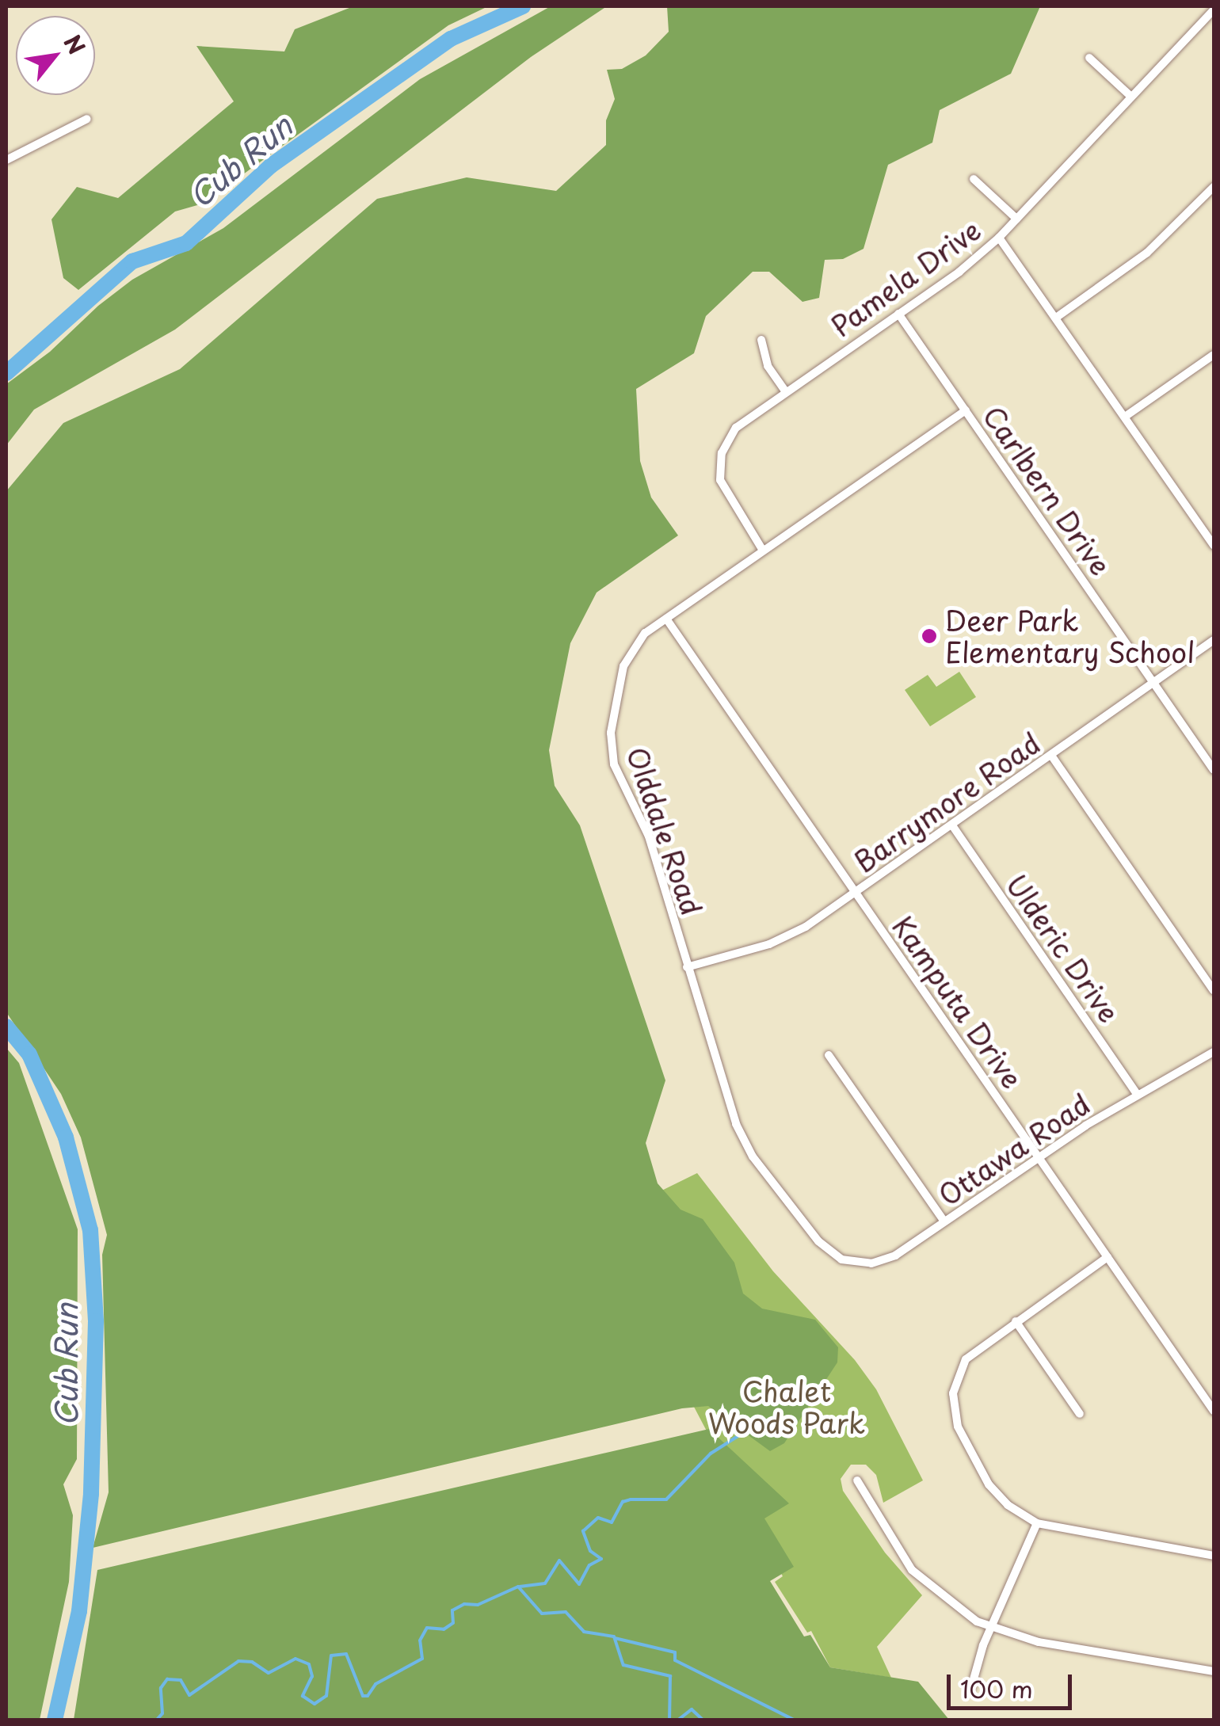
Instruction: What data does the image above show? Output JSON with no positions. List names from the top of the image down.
{
  "streets": {
    "street": [
      "Pamela Drive",
      "Carlbern Drive",
      "Barrymore Road",
      "Olddale Road",
      "Ulderic Drive",
      "Kamputa Drive",
      "Ottawa Road"
    ]
  },
  "crossings": [
    ["Pamela Drive", "Carlbern Drive"],
    ["Pamela Drive", "Olddale Road"],
    ["Carlbern Drive", "Barrymore Road"],
    ["Carlbern Drive", "Olddale Road"],
    ["Barrymore Road", "Olddale Road"],
    ["Barrymore Road", "Ulderic Drive"],
    ["Barrymore Road", "Kamputa Drive"],
    ["Olddale Road", "Kamputa Drive"],
    ["Olddale Road", "Ottawa Road"],
    ["Ulderic Drive", "Ottawa Road"],
    ["Kamputa Drive", "Ottawa Road"]
  ],
  "water": ["Cub Run"],
  "parks": ["Chalet Woods Park"],
  "places": ["Deer Park Elementary School"],
  "scale_bar": "100 m",
  "north": "top right"
}
